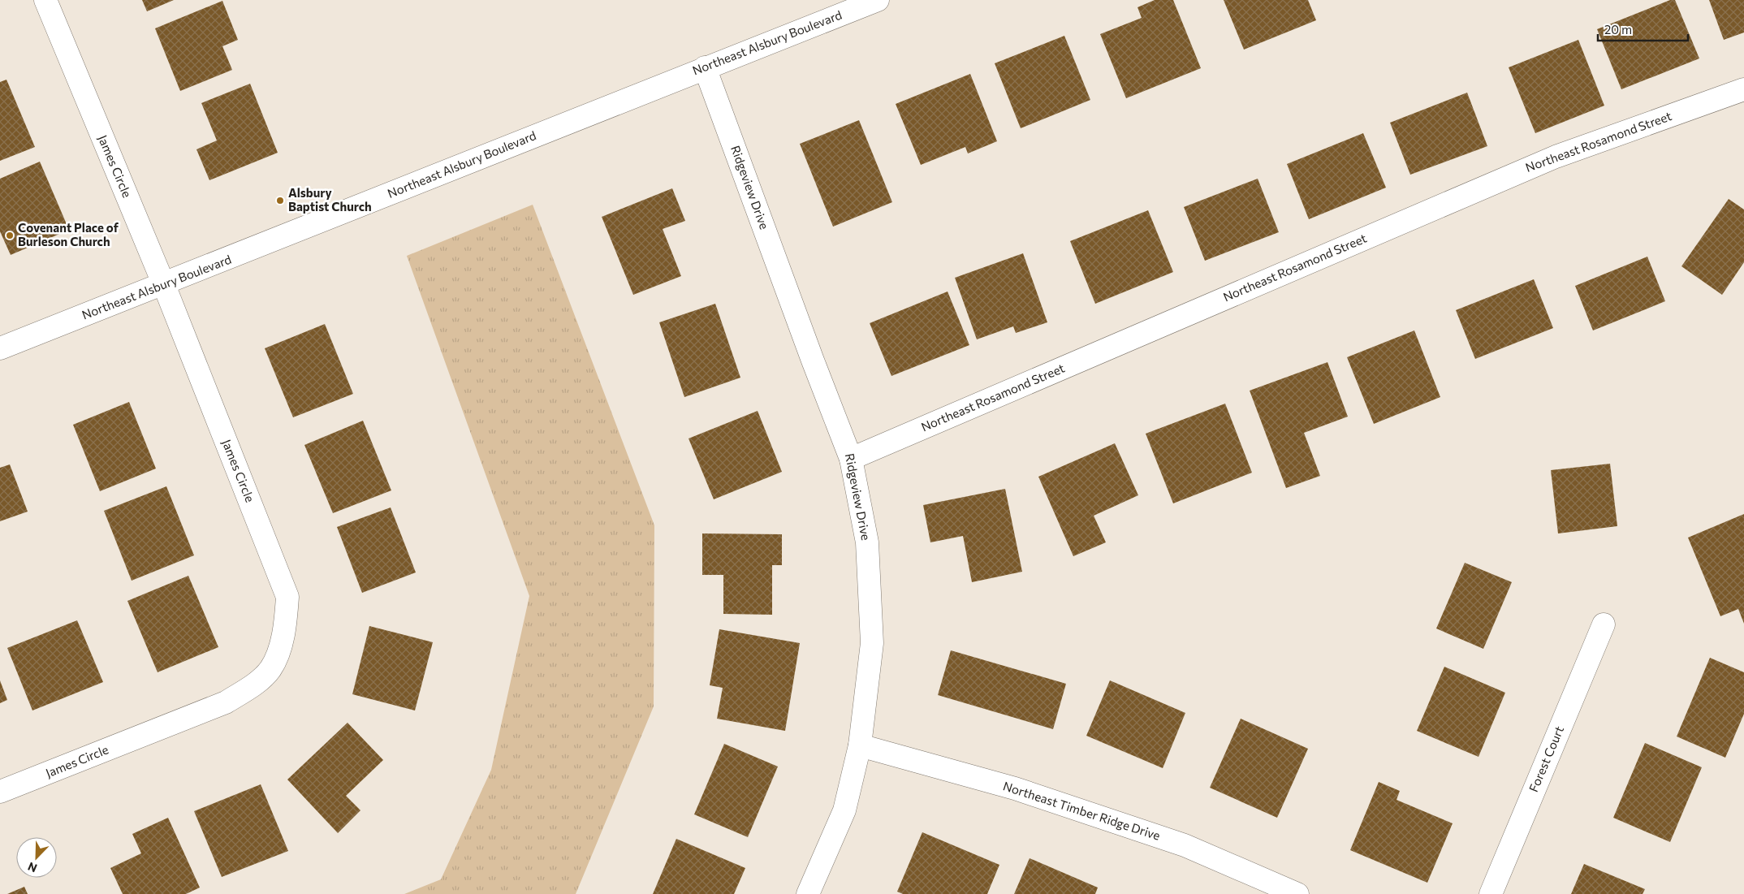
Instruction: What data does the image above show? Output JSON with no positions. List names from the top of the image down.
{
  "streets": {
    "street": [
      "Northeast Alsbury Boulevard",
      "Northeast Rosamond Street",
      "James Circle",
      "Ridgeview Drive",
      "Forest Court",
      "Northeast Timber Ridge Drive"
    ]
  },
  "crossings": [
    ["Northeast Alsbury Boulevard", "James Circle"],
    ["Northeast Alsbury Boulevard", "Ridgeview Drive"],
    ["Northeast Rosamond Street", "Ridgeview Drive"],
    ["Ridgeview Drive", "Northeast Timber Ridge Drive"]
  ],
  "places": ["Alsbury Baptist Church", "Covenant Place of Burleson Church"],
  "scale_bar": "20 m",
  "north": "bottom left"
}
